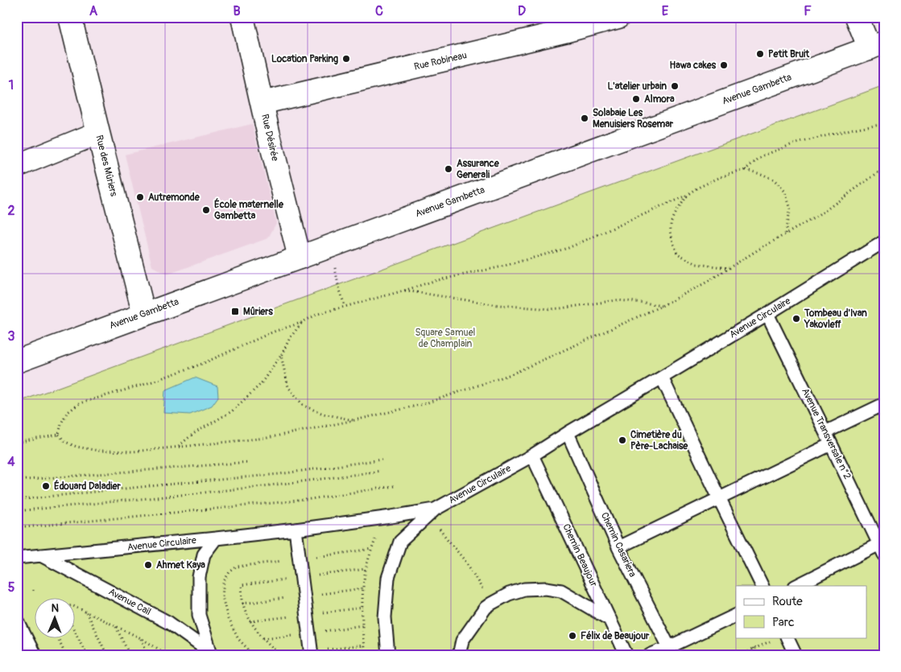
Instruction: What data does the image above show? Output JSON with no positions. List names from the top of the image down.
{
  "streets": {
    "street": [
      "Rue Robineau",
      "Avenue Gambetta",
      "Rue Désirée",
      "Rue des Mûriers"
    ],
    "lane": [
      "Avenue Circulaire",
      "Avenue Transversale n°2",
      "Chemin Casariera",
      "Chemin Beaujour",
      "Avenue Cail"
    ]
  },
  "crossings": [
    ["Rue Robineau", "Rue Désirée"],
    ["Avenue Gambetta", "Rue Désirée"],
    ["Avenue Gambetta", "Rue des Mûriers"],
    ["Avenue Circulaire", "Avenue Transversale n°2"],
    ["Avenue Circulaire", "Chemin Casariera"],
    ["Avenue Circulaire", "Chemin Beaujour"],
    ["Avenue Circulaire", "Avenue Cail"]
  ],
  "parks": ["Square Samuel de Champlain"],
  "places": {
    "other": [
      "Petit Bruit",
      "Location Parking",
      "Hawa cakes",
      "L'atelier urbain",
      "Almora",
      "Solabaie Les Menuisiers Rosemar",
      "Assurance Generali",
      "Autremonde",
      "École maternelle Gambetta",
      "Tombeau d'Ivan Yakovleff",
      "Cimetière du Père-Lachaise",
      "Édouard Daladier",
      "Ahmet Kaya",
      "Félix de Beaujour"
    ],
    "transit": ["Mûriers"]
  },
  "legend": ["Route", "Parc"],
  "north": "top",
  "grid": {
    "columns": [
      "A",
      "B",
      "C",
      "D",
      "E",
      "F"
    ],
    "rows": [
      "1",
      "2",
      "3",
      "4",
      "5"
    ]
  }
}
